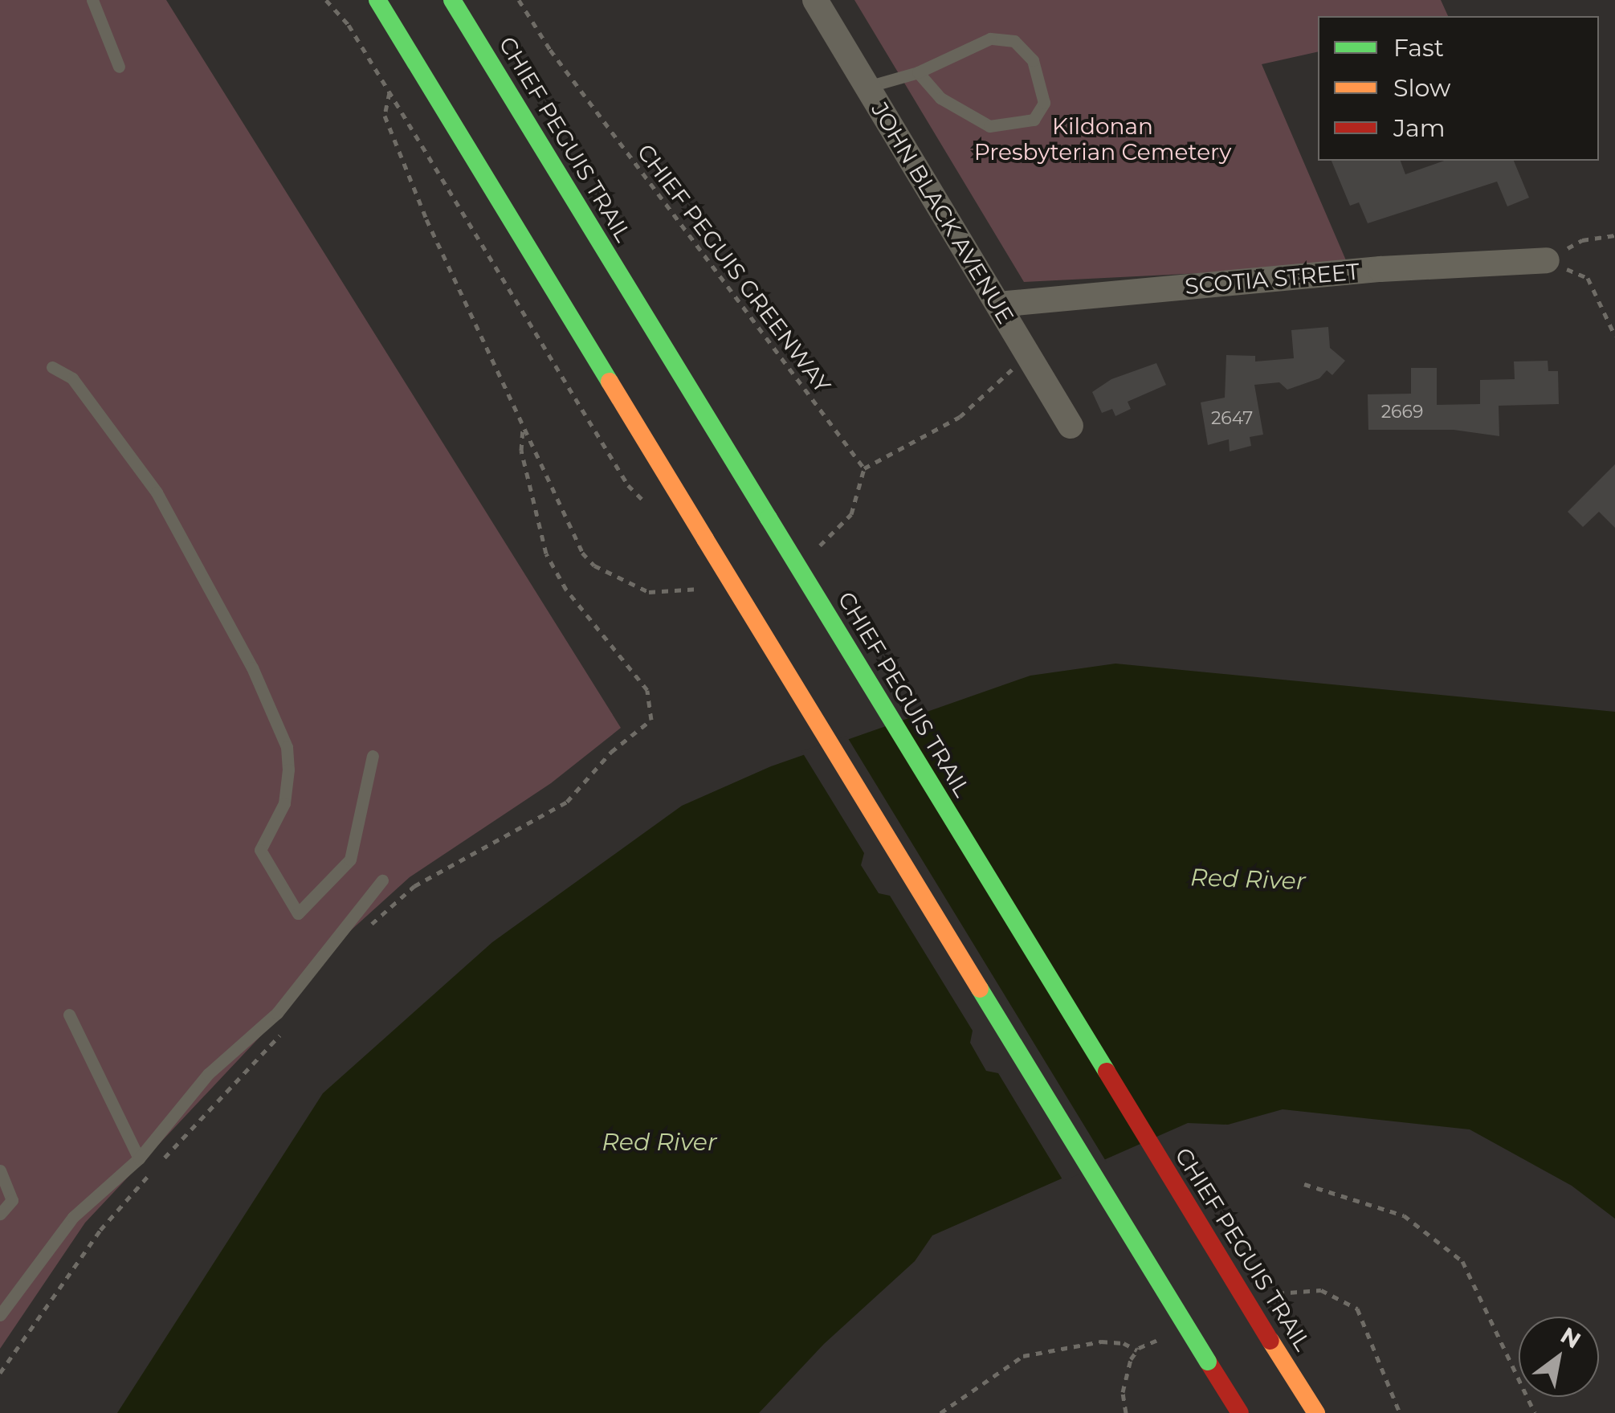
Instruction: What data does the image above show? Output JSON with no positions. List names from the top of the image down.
{
  "streets": {
    "main road": ["CHIEF PEGUIS TRAIL"],
    "street": ["JOHN BLACK AVENUE", "SCOTIA STREET"],
    "path": ["CHIEF PEGUIS GREENWAY"]
  },
  "crossings": [
    ["JOHN BLACK AVENUE", "SCOTIA STREET"]
  ],
  "water": ["Red River"],
  "parks": ["Kildonan Presbyterian Cemetery"],
  "house_numbers": ["2669", "2647"],
  "legend": ["Fast", "Slow", "Jam"],
  "north": "top right"
}
